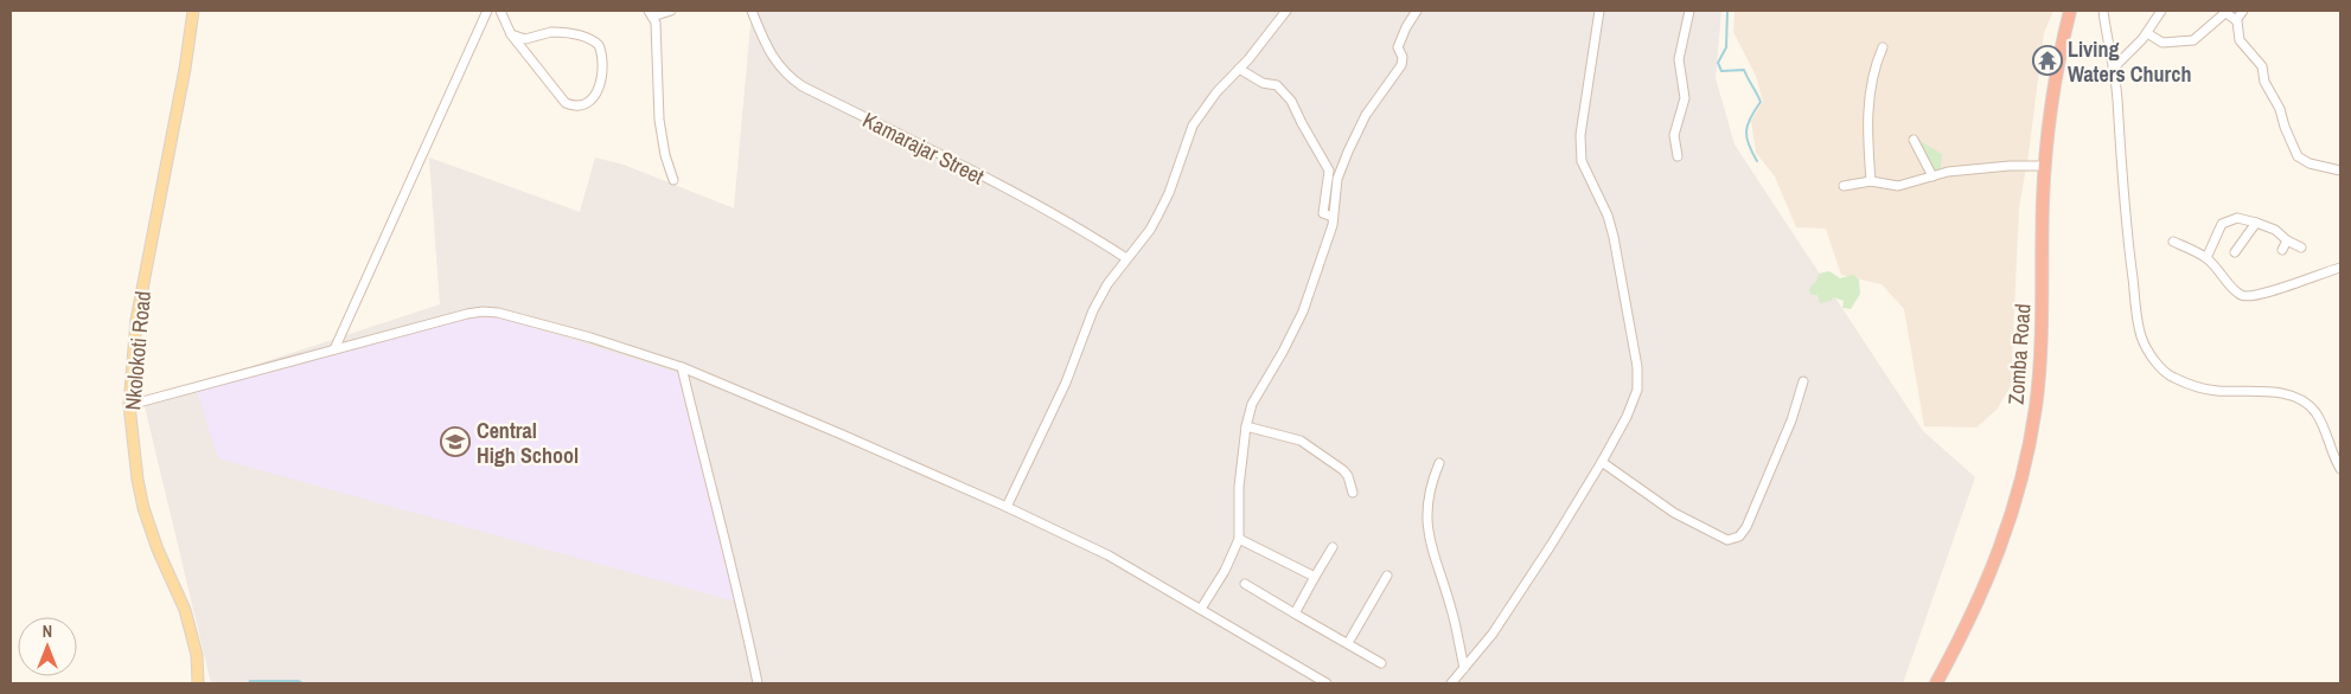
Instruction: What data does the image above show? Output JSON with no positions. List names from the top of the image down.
{
  "streets": {
    "highway": ["Zomba Road"],
    "main road": ["Nkolokoti Road"],
    "street": ["Kamarajar Street"]
  },
  "places": {
    "temple": ["Living Waters Church"],
    "school or university": ["Central High School"]
  },
  "north": "top"
}
